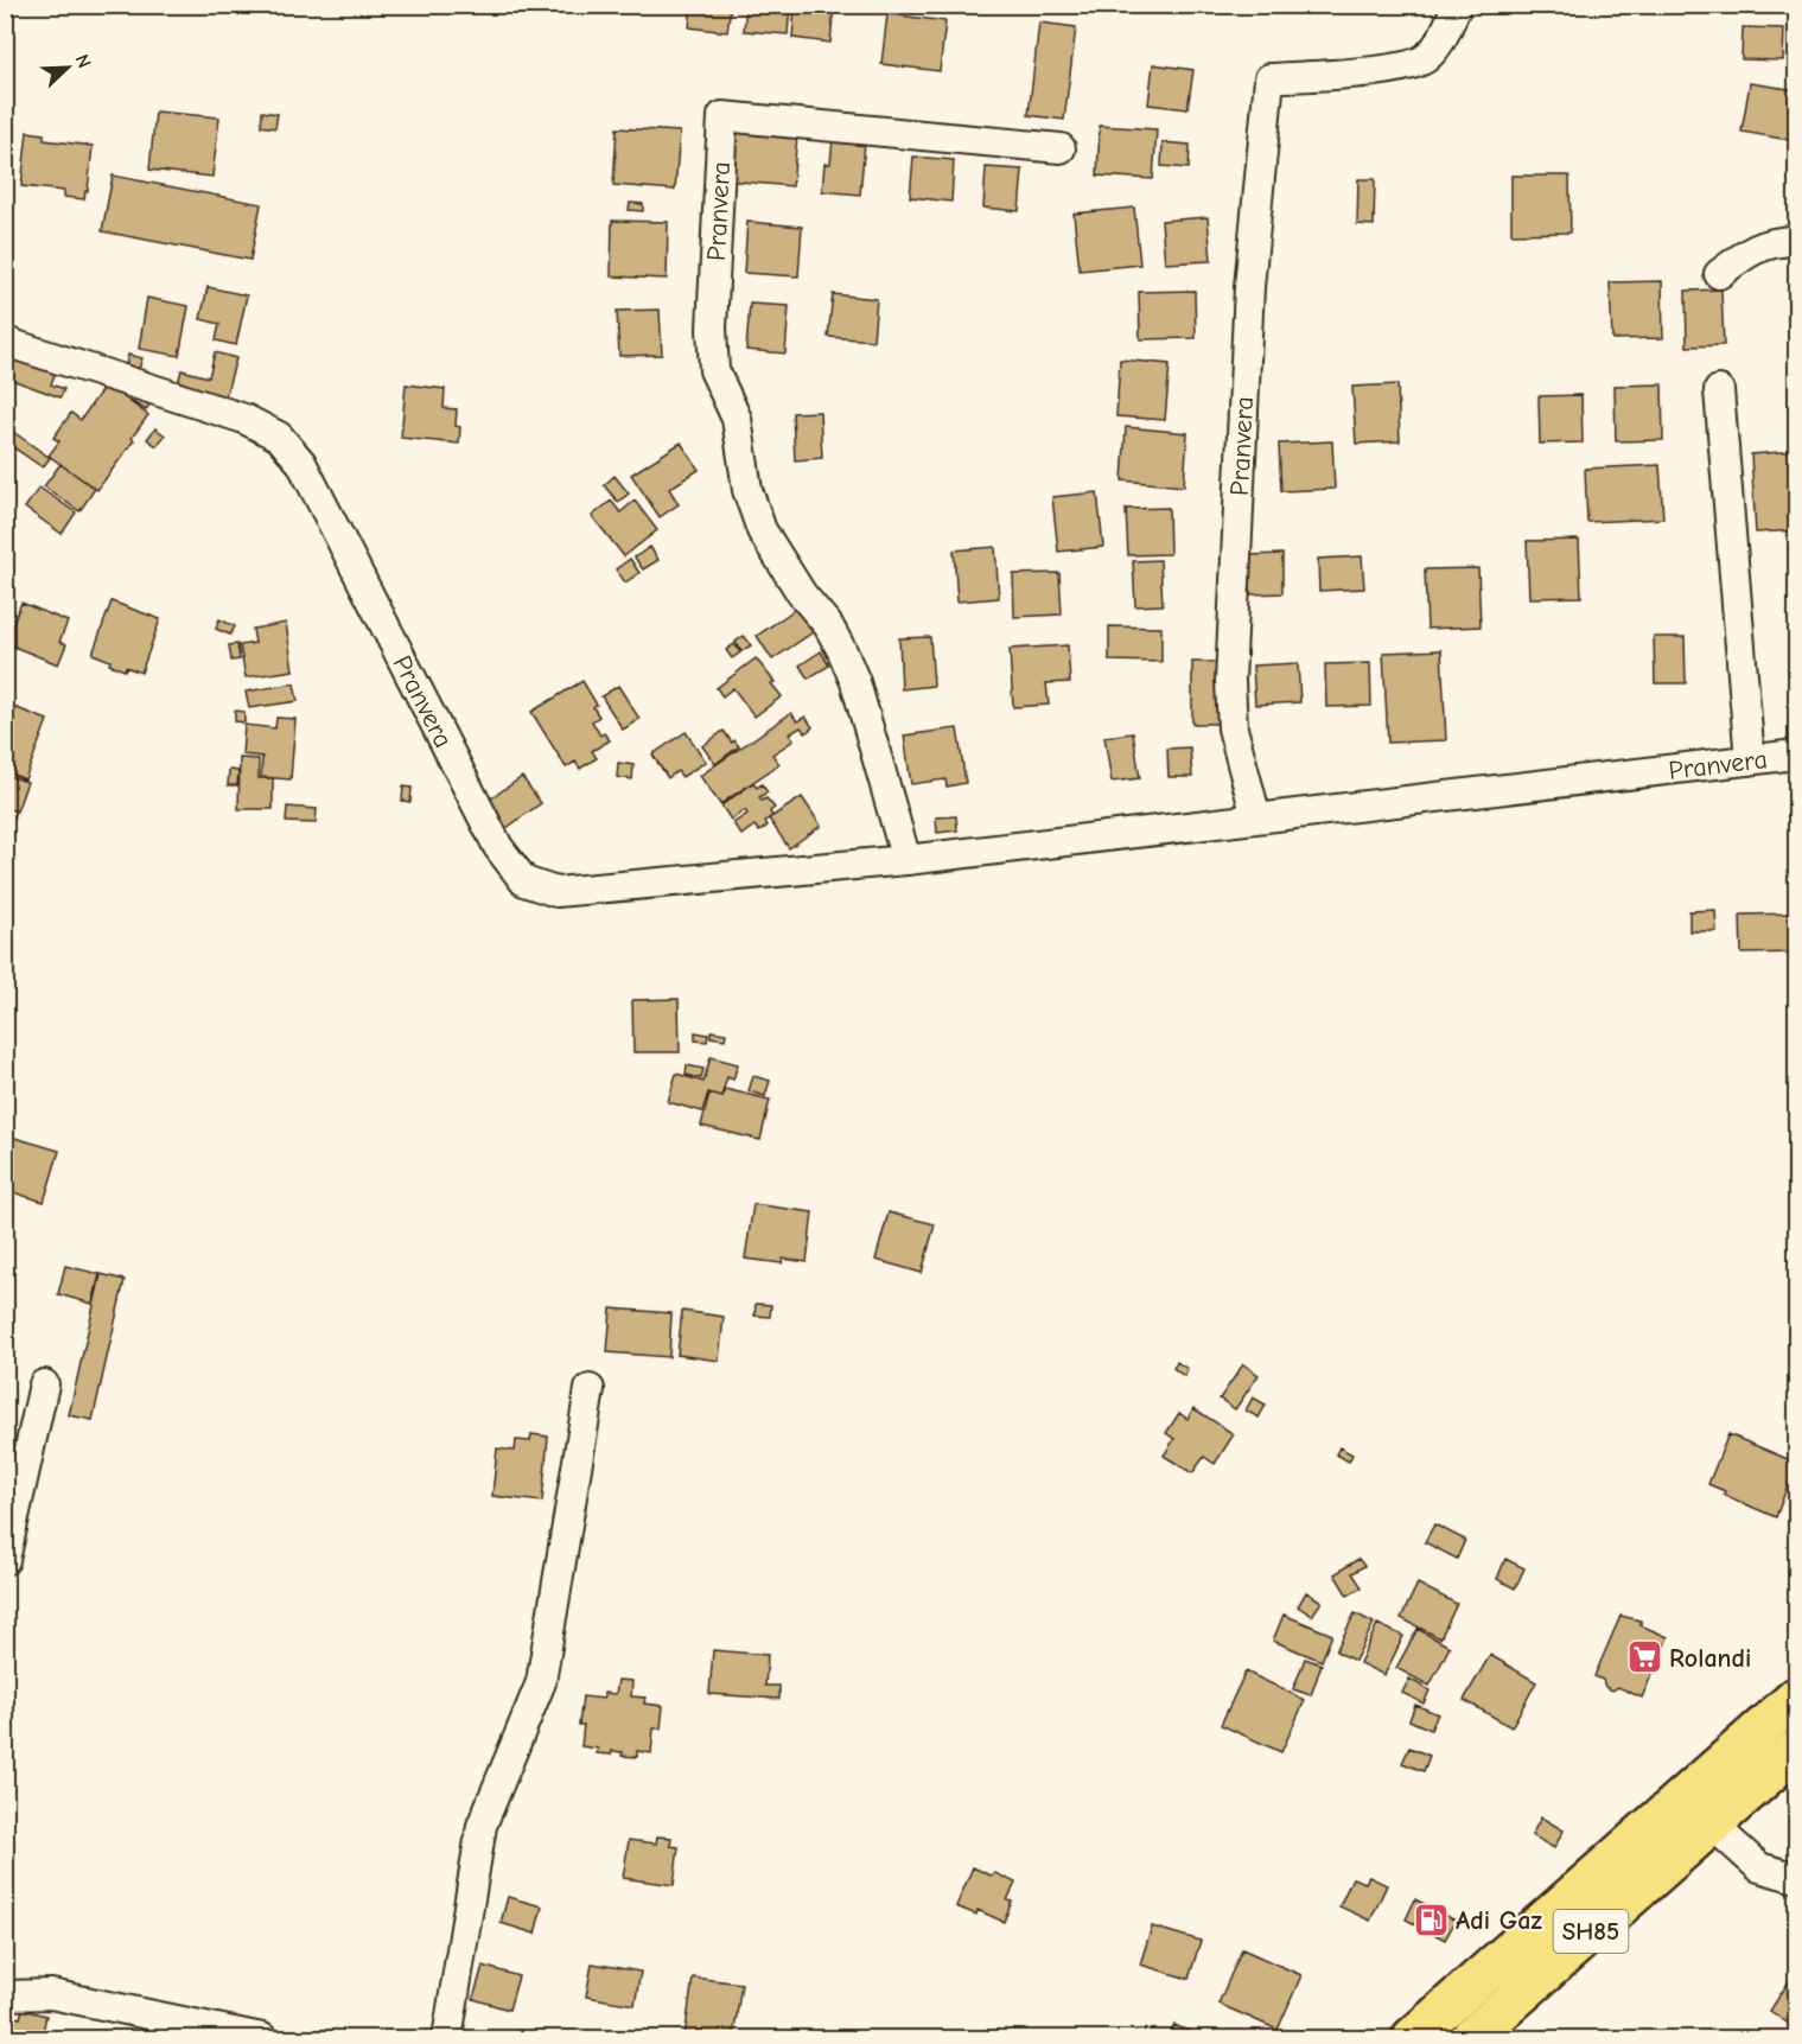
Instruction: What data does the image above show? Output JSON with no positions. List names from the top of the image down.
{
  "streets": {
    "highway": ["SH85"],
    "street": ["Pranvera"]
  },
  "places": {
    "supermarket": ["Rolandi"],
    "fuel station": ["Adi Gaz"]
  },
  "north": "top right"
}
